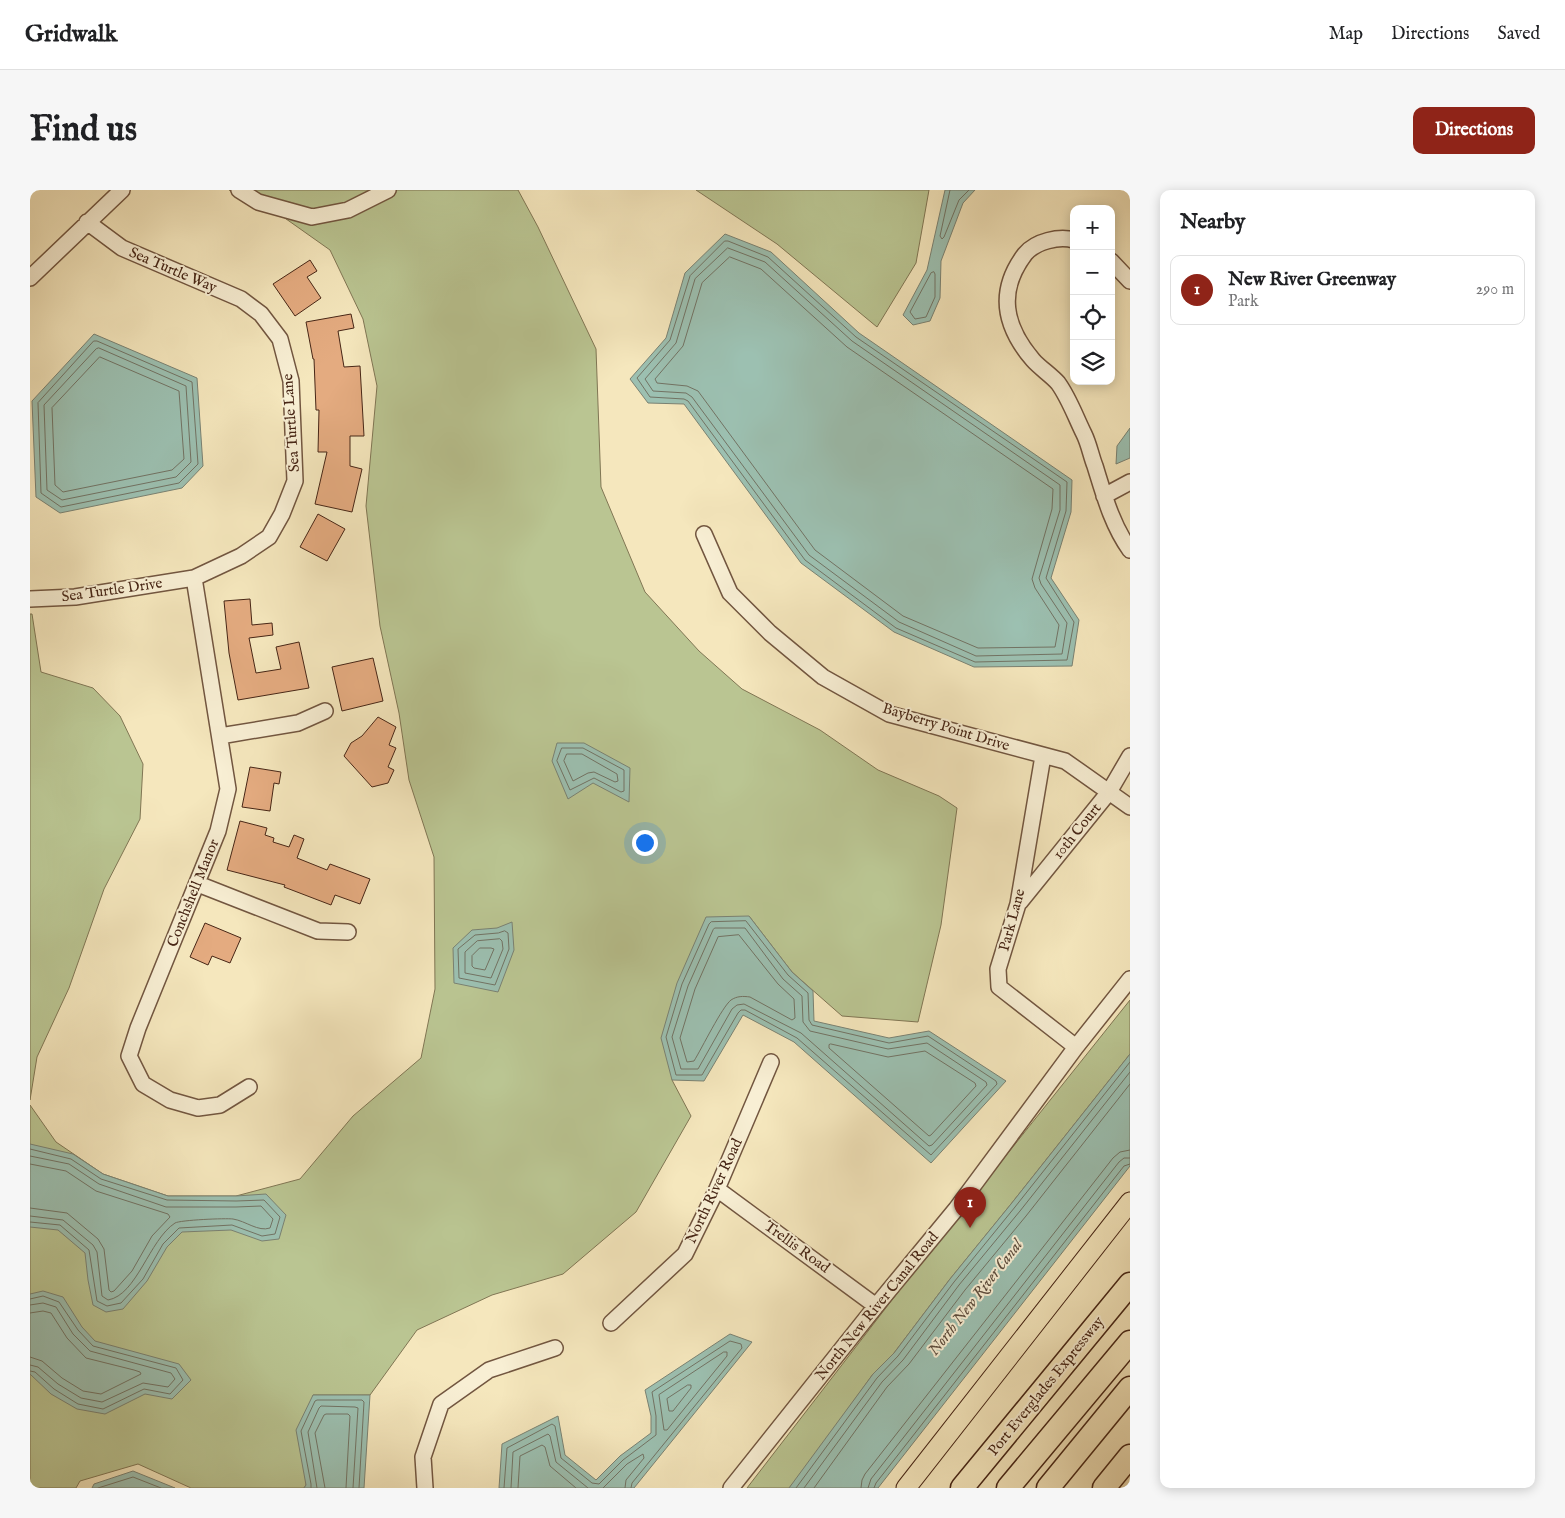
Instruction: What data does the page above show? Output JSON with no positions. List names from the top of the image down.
{
  "streets": {
    "highway": ["Port Everglades Expressway"],
    "street": [
      "Sea Turtle Way",
      "Sea Turtle Lane",
      "Sea Turtle Drive",
      "Bayberry Point Drive",
      "10th Court",
      "Conchshell Manor",
      "Park Lane",
      "North River Road",
      "Trellis Road",
      "North New River Canal Road"
    ]
  },
  "crossings": [
    ["Sea Turtle Way", "Sea Turtle Lane"],
    ["Sea Turtle Lane", "Sea Turtle Drive"],
    ["Sea Turtle Lane", "Conchshell Manor"],
    ["Sea Turtle Drive", "Conchshell Manor"],
    ["Bayberry Point Drive", "10th Court"],
    ["Bayberry Point Drive", "Park Lane"],
    ["10th Court", "Park Lane"],
    ["Park Lane", "North New River Canal Road"],
    ["North River Road", "Trellis Road"],
    ["Trellis Road", "North New River Canal Road"]
  ],
  "water": ["North New River Canal"],
  "page": {
    "header": "Gridwalk",
    "nav": ["Map", "Directions", "Saved"],
    "buttons": "Directions",
    "title": "Find us",
    "heading": "Nearby",
    "map_buttons": ["+", "−"],
    "list": [
      {
        "mark": "1",
        "name": "New River Greenway",
        "note": "Park",
        "value": "290 m"
      }
    ],
    "pins": "1"
  }
}
